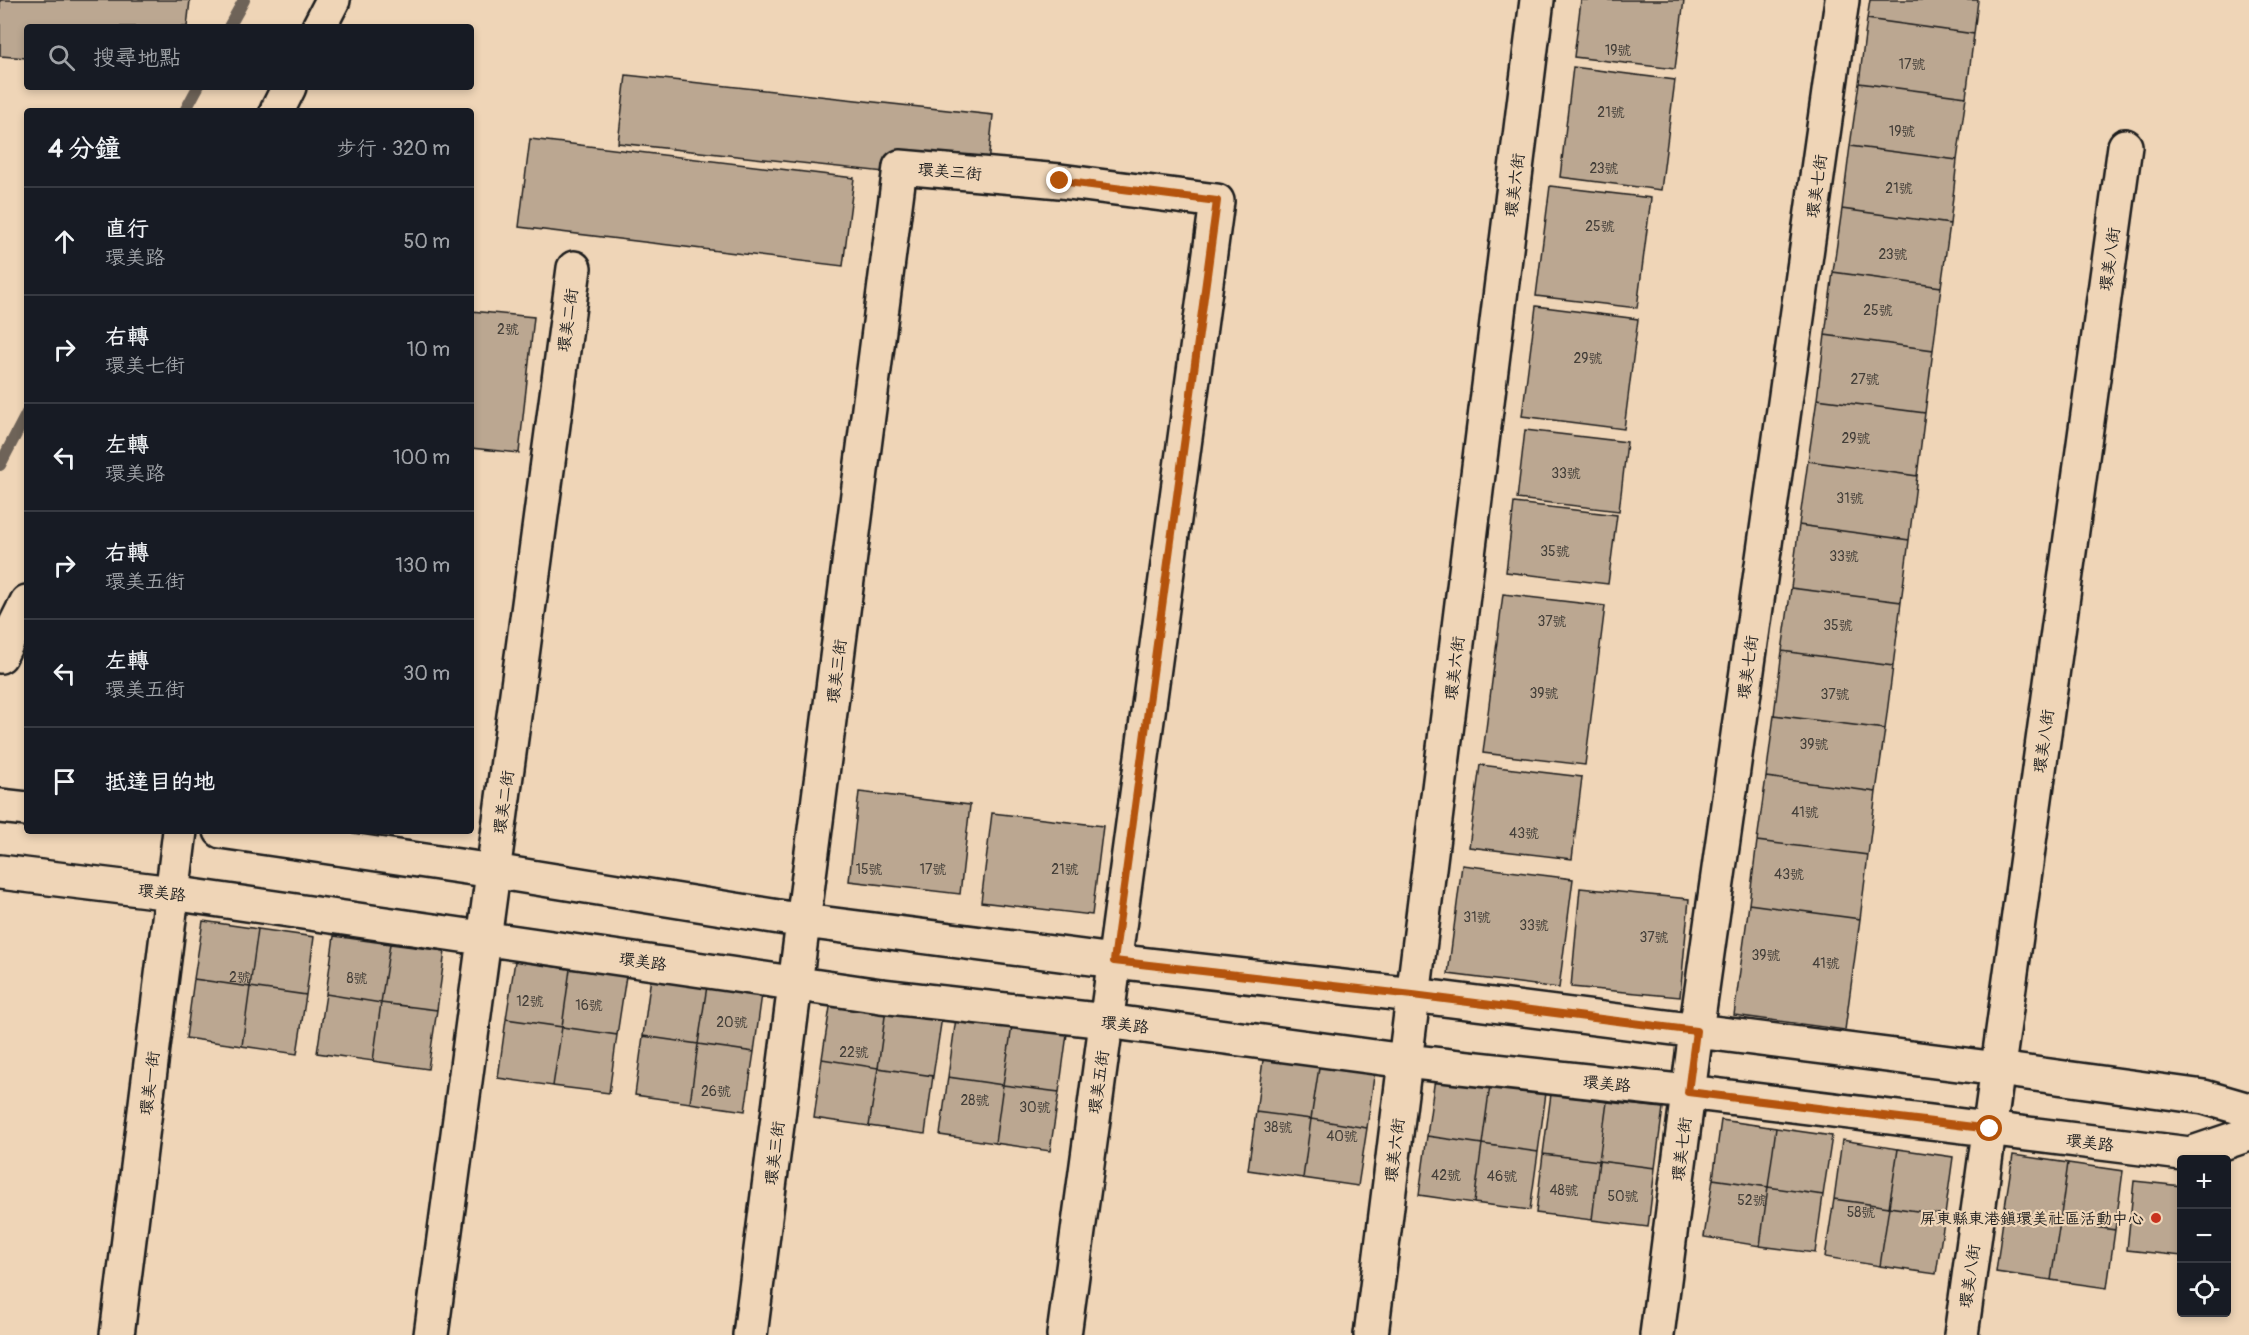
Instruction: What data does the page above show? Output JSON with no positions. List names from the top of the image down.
{
  "streets": {
    "main road": [
      "環美三街",
      "環美六街",
      "環美七街",
      "環美八街",
      "環美二街",
      "環美路",
      "環美五街",
      "環美一街"
    ]
  },
  "crossings": [
    ["環美三街", "環美路"],
    ["環美三街", "環美五街"],
    ["環美六街", "環美路"],
    ["環美七街", "環美路"],
    ["環美八街", "環美路"],
    ["環美二街", "環美路"],
    ["環美路", "環美五街"],
    ["環美路", "環美一街"]
  ],
  "places": ["屏東縣東港鎮環美社區活動中心"],
  "house_numbers": [
    "19號",
    "17號",
    "21號",
    "19號",
    "23號",
    "21號",
    "25號",
    "23號",
    "25號",
    "2號",
    "29號",
    "27號",
    "29號",
    "33號",
    "31號",
    "35號",
    "33號",
    "37號",
    "35號",
    "39號",
    "37號",
    "39號",
    "41號",
    "43號",
    "15號",
    "17號",
    "21號",
    "43號",
    "31號",
    "33號",
    "37號",
    "39號",
    "41號",
    "2號",
    "8號",
    "12號",
    "16號",
    "20號",
    "22號",
    "26號",
    "28號",
    "30號",
    "38號",
    "40號",
    "42號",
    "46號",
    "48號",
    "50號",
    "52號",
    "58號"
  ],
  "page": {
    "search": "搜尋地點",
    "heading": ["4 分鐘", "步行 · 320 m"],
    "list": [
      ["直行", "環美路", "50 m"],
      ["右轉", "環美七街", "10 m"],
      ["左轉", "環美路", "100 m"],
      ["右轉", "環美五街", "130 m"],
      ["左轉", "環美五街", "30 m"],
      "抵達目的地"
    ],
    "map_buttons": ["+", "−"]
  }
}
